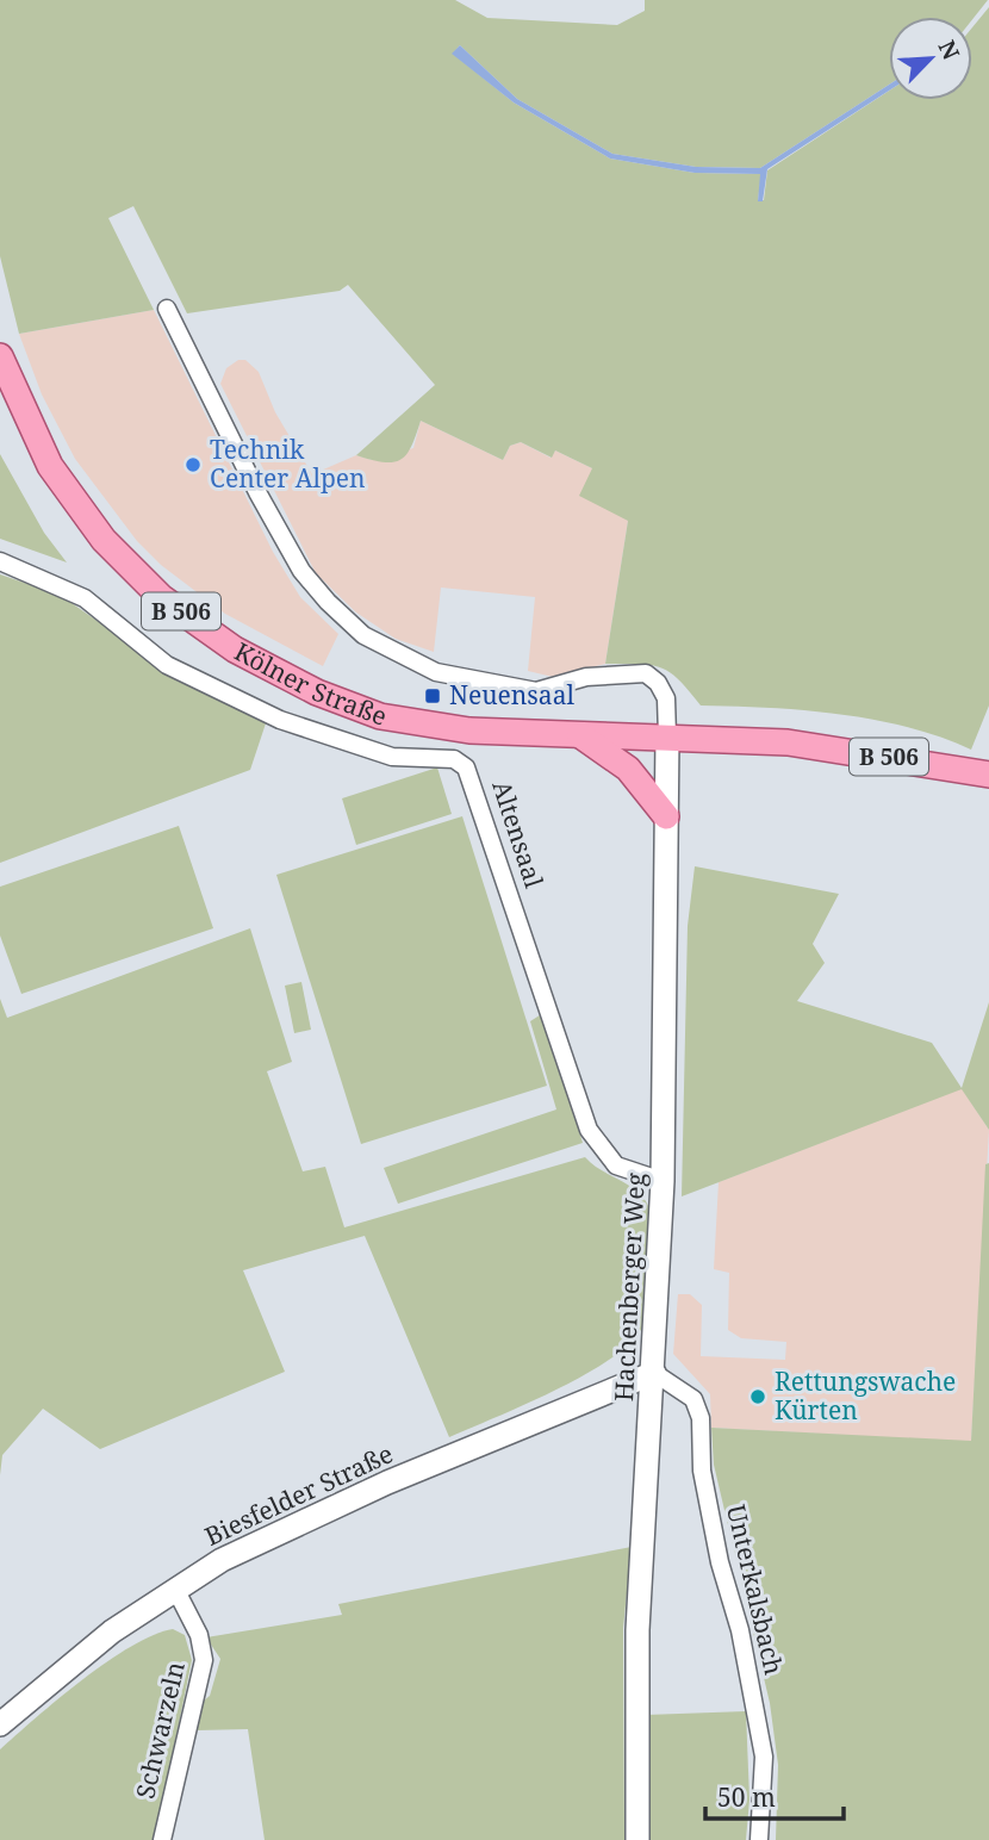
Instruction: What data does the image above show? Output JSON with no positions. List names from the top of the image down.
{
  "streets": {
    "main road": ["B 506", "Kölner Straße"],
    "street": [
      "Altensaal",
      "Hachenberger Weg",
      "Biesfelder Straße",
      "Unterkalsbach",
      "Schwarzeln"
    ]
  },
  "crossings": [
    ["Kölner Straße", "Hachenberger Weg"],
    ["Altensaal", "Hachenberger Weg"],
    ["Hachenberger Weg", "Biesfelder Straße"],
    ["Hachenberger Weg", "Unterkalsbach"],
    ["Biesfelder Straße", "Unterkalsbach"],
    ["Biesfelder Straße", "Schwarzeln"]
  ],
  "places": {
    "other": ["Technik Center Alpen", "Rettungswache Kürten"],
    "transit": ["Neuensaal"]
  },
  "scale_bar": "50 m",
  "north": "top right"
}
